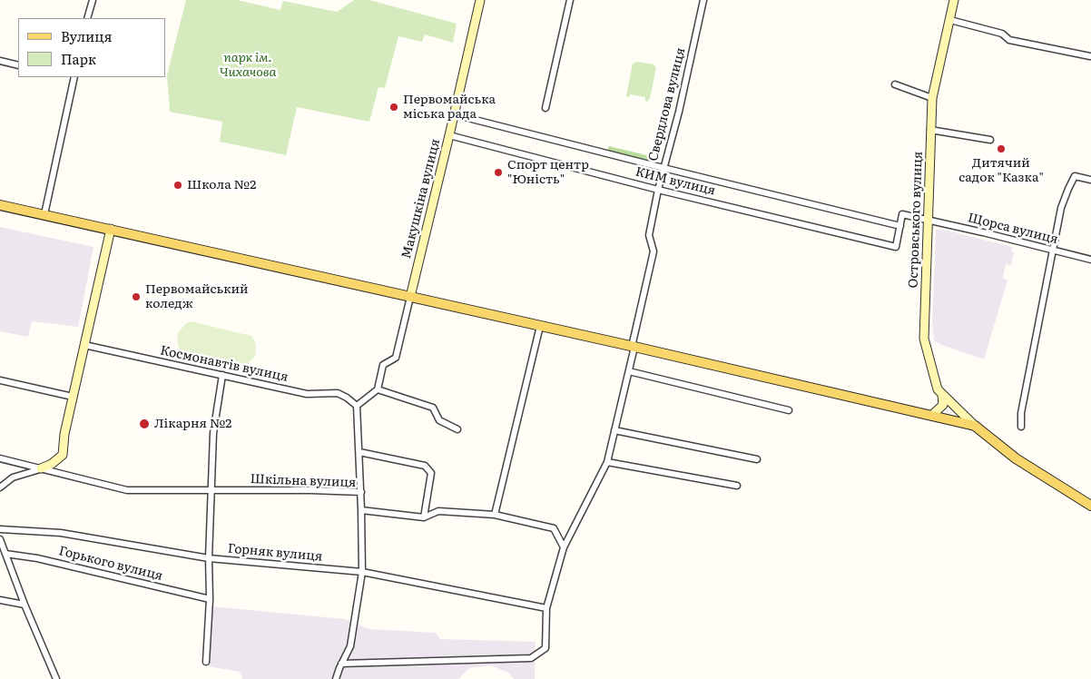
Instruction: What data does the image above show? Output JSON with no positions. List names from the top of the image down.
{
  "streets": {
    "street": [
      "Свердлова вулиця",
      "КИМ вулиця",
      "Макушкіна вулиця",
      "Островського вулиця",
      "Щорса вулиця",
      "Космонавтів вулиця",
      "Шкільна вулиця",
      "Горняк вулиця",
      "Горького вулиця"
    ]
  },
  "crossings": [
    ["Свердлова вулиця", "КИМ вулиця"],
    ["Свердлова вулиця", "Шкільна вулиця"],
    ["Свердлова вулиця", "Горняк вулиця"],
    ["КИМ вулиця", "Макушкіна вулиця"],
    ["КИМ вулиця", "Щорса вулиця"],
    ["Островського вулиця", "Щорса вулиця"],
    ["Шкільна вулиця", "Горняк вулиця"]
  ],
  "parks": ["парк ім. Чихачова"],
  "places": [
    "Первомайська міська рада",
    "Дитячий садок \"Казка\"",
    "Спорт центр \"Юність\"",
    "Школа №2",
    "Первомайський коледж",
    "Лікарня №2"
  ],
  "legend": ["Вулиця", "Парк"]
}
